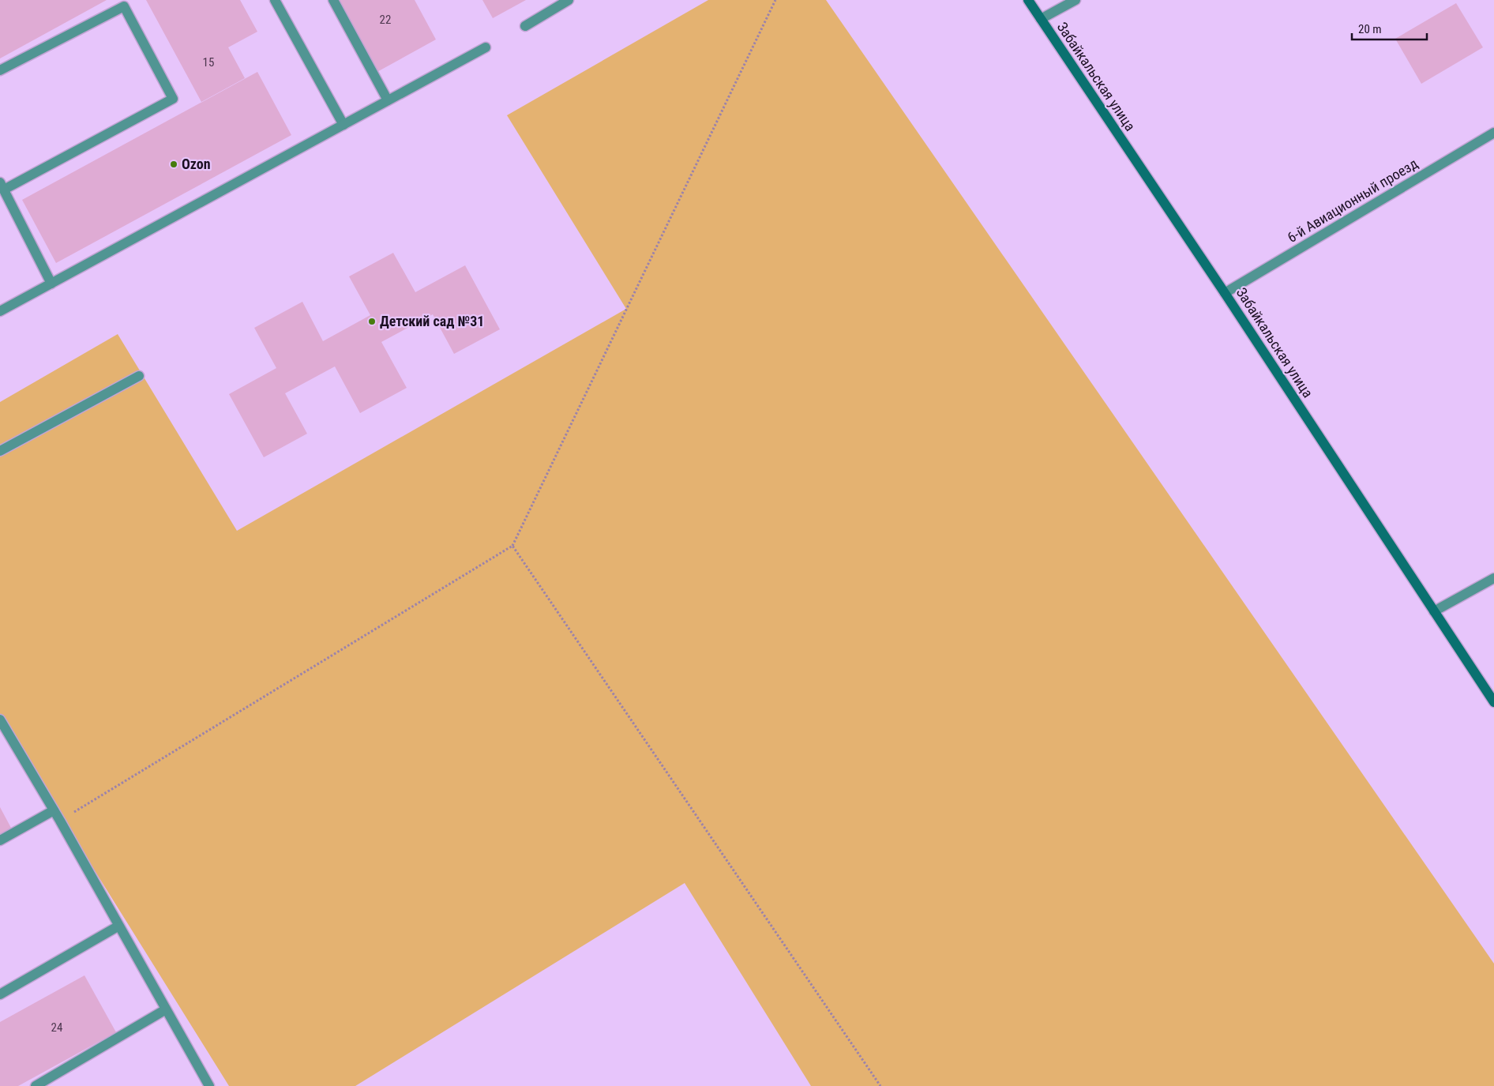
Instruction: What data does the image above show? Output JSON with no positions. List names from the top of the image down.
{
  "streets": {
    "street": ["Забайкальская улица", "6-й Авиационный проезд"]
  },
  "crossings": [
    ["Забайкальская улица", "6-й Авиационный проезд"]
  ],
  "places": ["Ozon", "Детский сад №31"],
  "house_numbers": ["22", "15", "24"],
  "scale_bar": "20 m"
}
